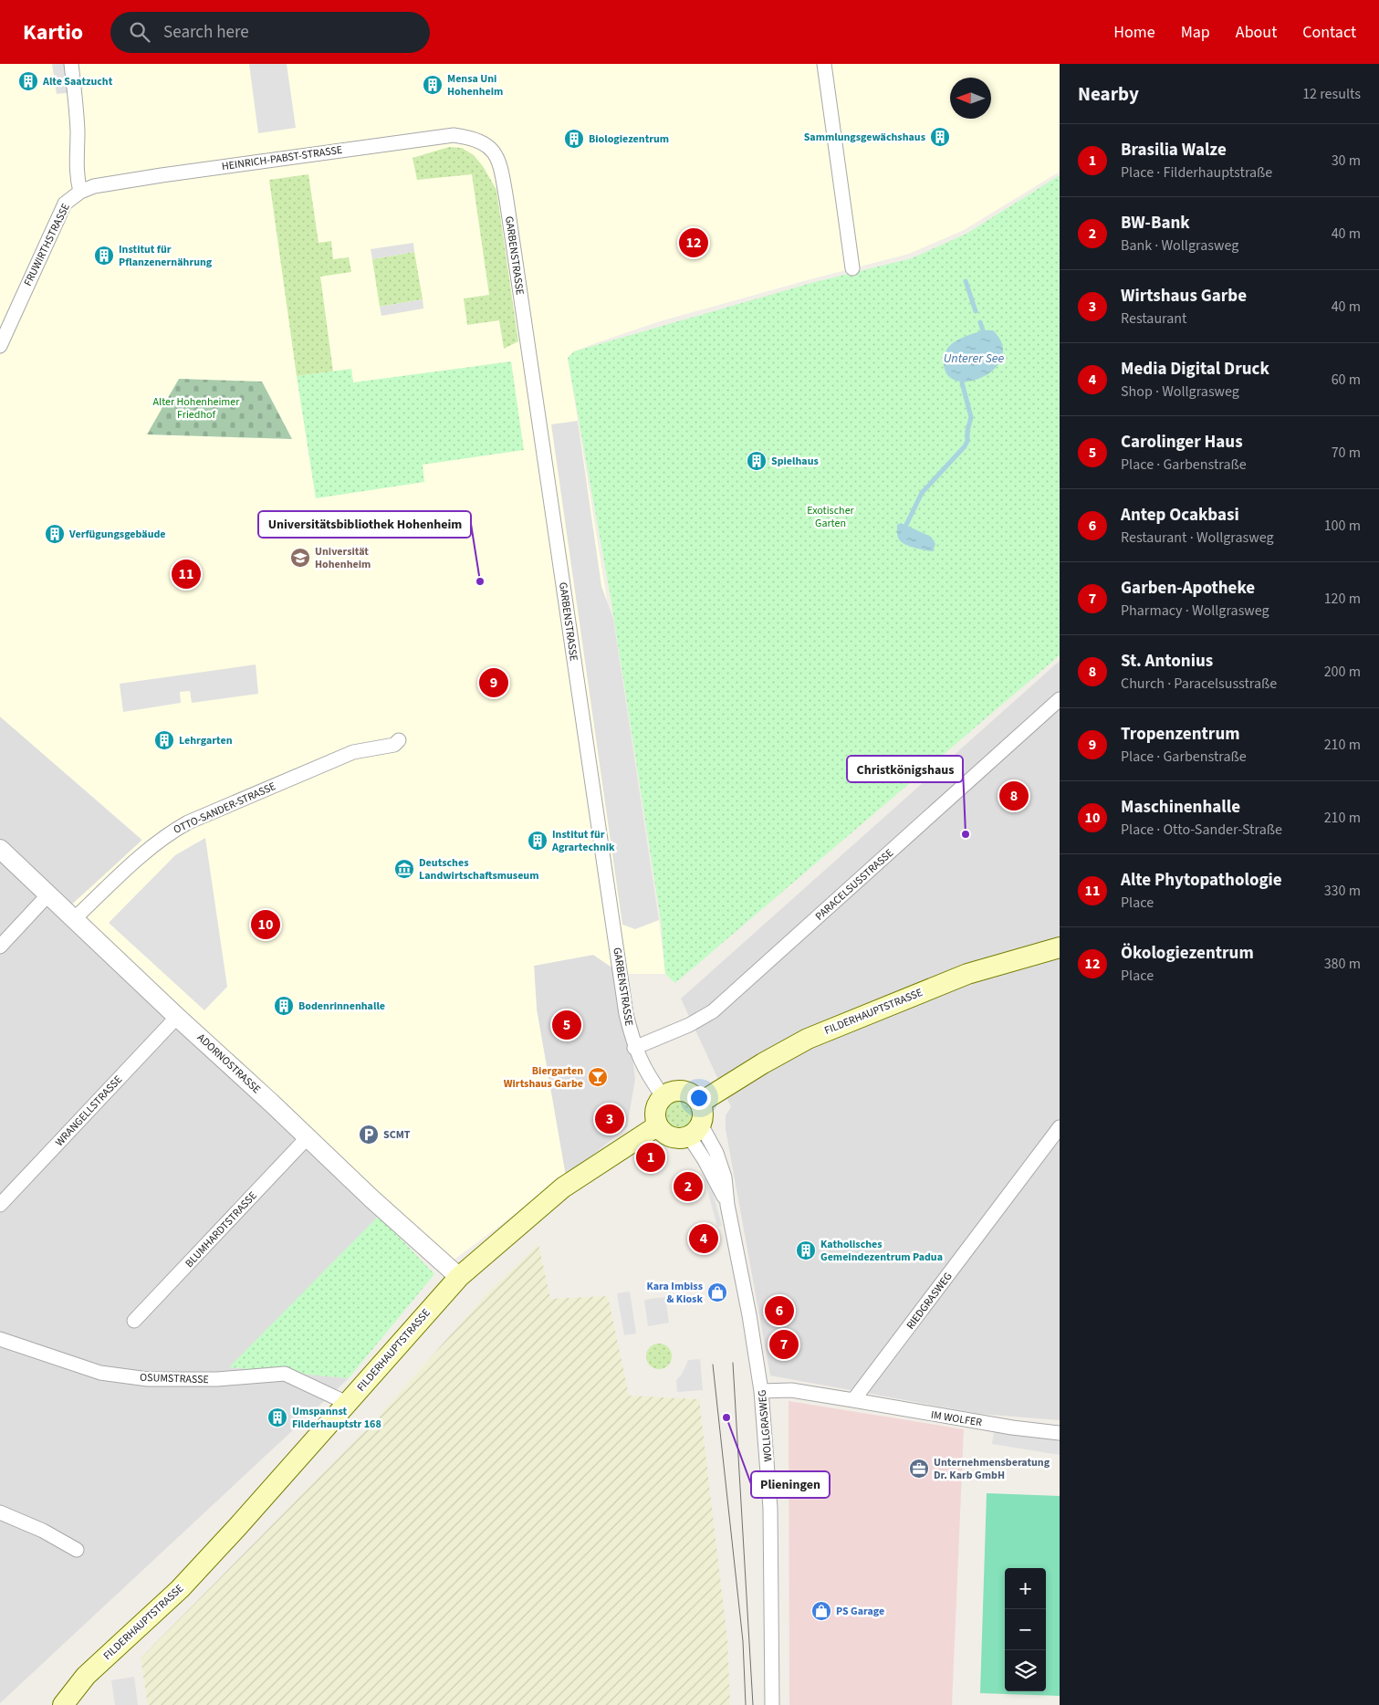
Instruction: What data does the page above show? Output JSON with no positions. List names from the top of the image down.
{
  "streets": {
    "main road": ["FILDERHAUPTSTRASSE"],
    "street": [
      "HEINRICH-PABST-STRASSE",
      "FRUWIRTHSTRASSE",
      "GARBENSTRASSE",
      "OTTO-SANDER-STRASSE",
      "PARACELSUSSTRASSE",
      "ADORNOSTRASSE",
      "WRANGELLSTRASSE",
      "BLUMHARDTSTRASSE",
      "RIEDGRASWEG",
      "OSUMSTRASSE",
      "IM WOLFER",
      "WOLLGRASWEG"
    ]
  },
  "crossings": [
    ["HEINRICH-PABST-STRASSE", "FRUWIRTHSTRASSE"],
    ["HEINRICH-PABST-STRASSE", "GARBENSTRASSE"],
    ["GARBENSTRASSE", "PARACELSUSSTRASSE"],
    ["GARBENSTRASSE", "FILDERHAUPTSTRASSE"],
    ["GARBENSTRASSE", "WOLLGRASWEG"],
    ["OTTO-SANDER-STRASSE", "ADORNOSTRASSE"],
    ["FILDERHAUPTSTRASSE", "ADORNOSTRASSE"],
    ["FILDERHAUPTSTRASSE", "OSUMSTRASSE"],
    ["FILDERHAUPTSTRASSE", "WOLLGRASWEG"],
    ["ADORNOSTRASSE", "WRANGELLSTRASSE"],
    ["ADORNOSTRASSE", "BLUMHARDTSTRASSE"],
    ["RIEDGRASWEG", "IM WOLFER"]
  ],
  "water": ["Unterer See"],
  "parks": ["Alter Hohenheimer Friedhof", "Exotischer Garten"],
  "places": {
    "building": [
      "Alte Saatzucht",
      "Mensa Uni Hohenheim",
      "Sammlungsgewächshaus",
      "Biologiezentrum",
      "Institut für Pflanzenernährung",
      "Spielhaus",
      "Verfügungsgebäude",
      "Lehrgarten",
      "Institut für Agrartechnik",
      "Bodenrinnenhalle",
      "Katholisches Gemeindezentrum Padua",
      "Umspannst Filderhauptstr 168"
    ],
    "school or university": ["Universität Hohenheim"],
    "other": ["Universitätsbibliothek Hohenheim", "Christkönigshaus", "Plieningen"],
    "museum": ["Deutsches Landwirtschaftsmuseum"],
    "bar": ["Biergarten Wirtshaus Garbe"],
    "parking": ["SCMT"],
    "shop": ["Kara Imbiss & Kiosk", "PS Garage"],
    "office": ["Unternehmensberatung Dr. Karb GmbH"]
  },
  "north": "left",
  "page": {
    "header": "Kartio",
    "search": "Search here",
    "nav": [
      "Home",
      "Map",
      "About",
      "Contact"
    ],
    "heading": ["Nearby", "12 results"],
    "list": [
      {
        "mark": "1",
        "name": "Brasilia Walze",
        "note": "Place · Filderhauptstraße",
        "value": "30 m"
      },
      {
        "mark": "2",
        "name": "BW-Bank",
        "note": "Bank · Wollgrasweg",
        "value": "40 m"
      },
      {
        "mark": "3",
        "name": "Wirtshaus Garbe",
        "note": "Restaurant",
        "value": "40 m"
      },
      {
        "mark": "4",
        "name": "Media Digital Druck",
        "note": "Shop · Wollgrasweg",
        "value": "60 m"
      },
      {
        "mark": "5",
        "name": "Carolinger Haus",
        "note": "Place · Garbenstraße",
        "value": "70 m"
      },
      {
        "mark": "6",
        "name": "Antep Ocakbasi",
        "note": "Restaurant · Wollgrasweg",
        "value": "100 m"
      },
      {
        "mark": "7",
        "name": "Garben-Apotheke",
        "note": "Pharmacy · Wollgrasweg",
        "value": "120 m"
      },
      {
        "mark": "8",
        "name": "St. Antonius",
        "note": "Church · Paracelsusstraße",
        "value": "200 m"
      },
      {
        "mark": "9",
        "name": "Tropenzentrum",
        "note": "Place · Garbenstraße",
        "value": "210 m"
      },
      {
        "mark": "10",
        "name": "Maschinenhalle",
        "note": "Place · Otto-Sander-Straße",
        "value": "210 m"
      },
      {
        "mark": "11",
        "name": "Alte Phytopathologie",
        "note": "Place",
        "value": "330 m"
      },
      {
        "mark": "12",
        "name": "Ökologiezentrum",
        "note": "Place",
        "value": "380 m"
      }
    ],
    "pins": [
      "12",
      "11",
      "9",
      "8",
      "10",
      "5",
      "3",
      "1",
      "2",
      "4",
      "6",
      "7"
    ],
    "map_buttons": ["+", "−"]
  }
}
